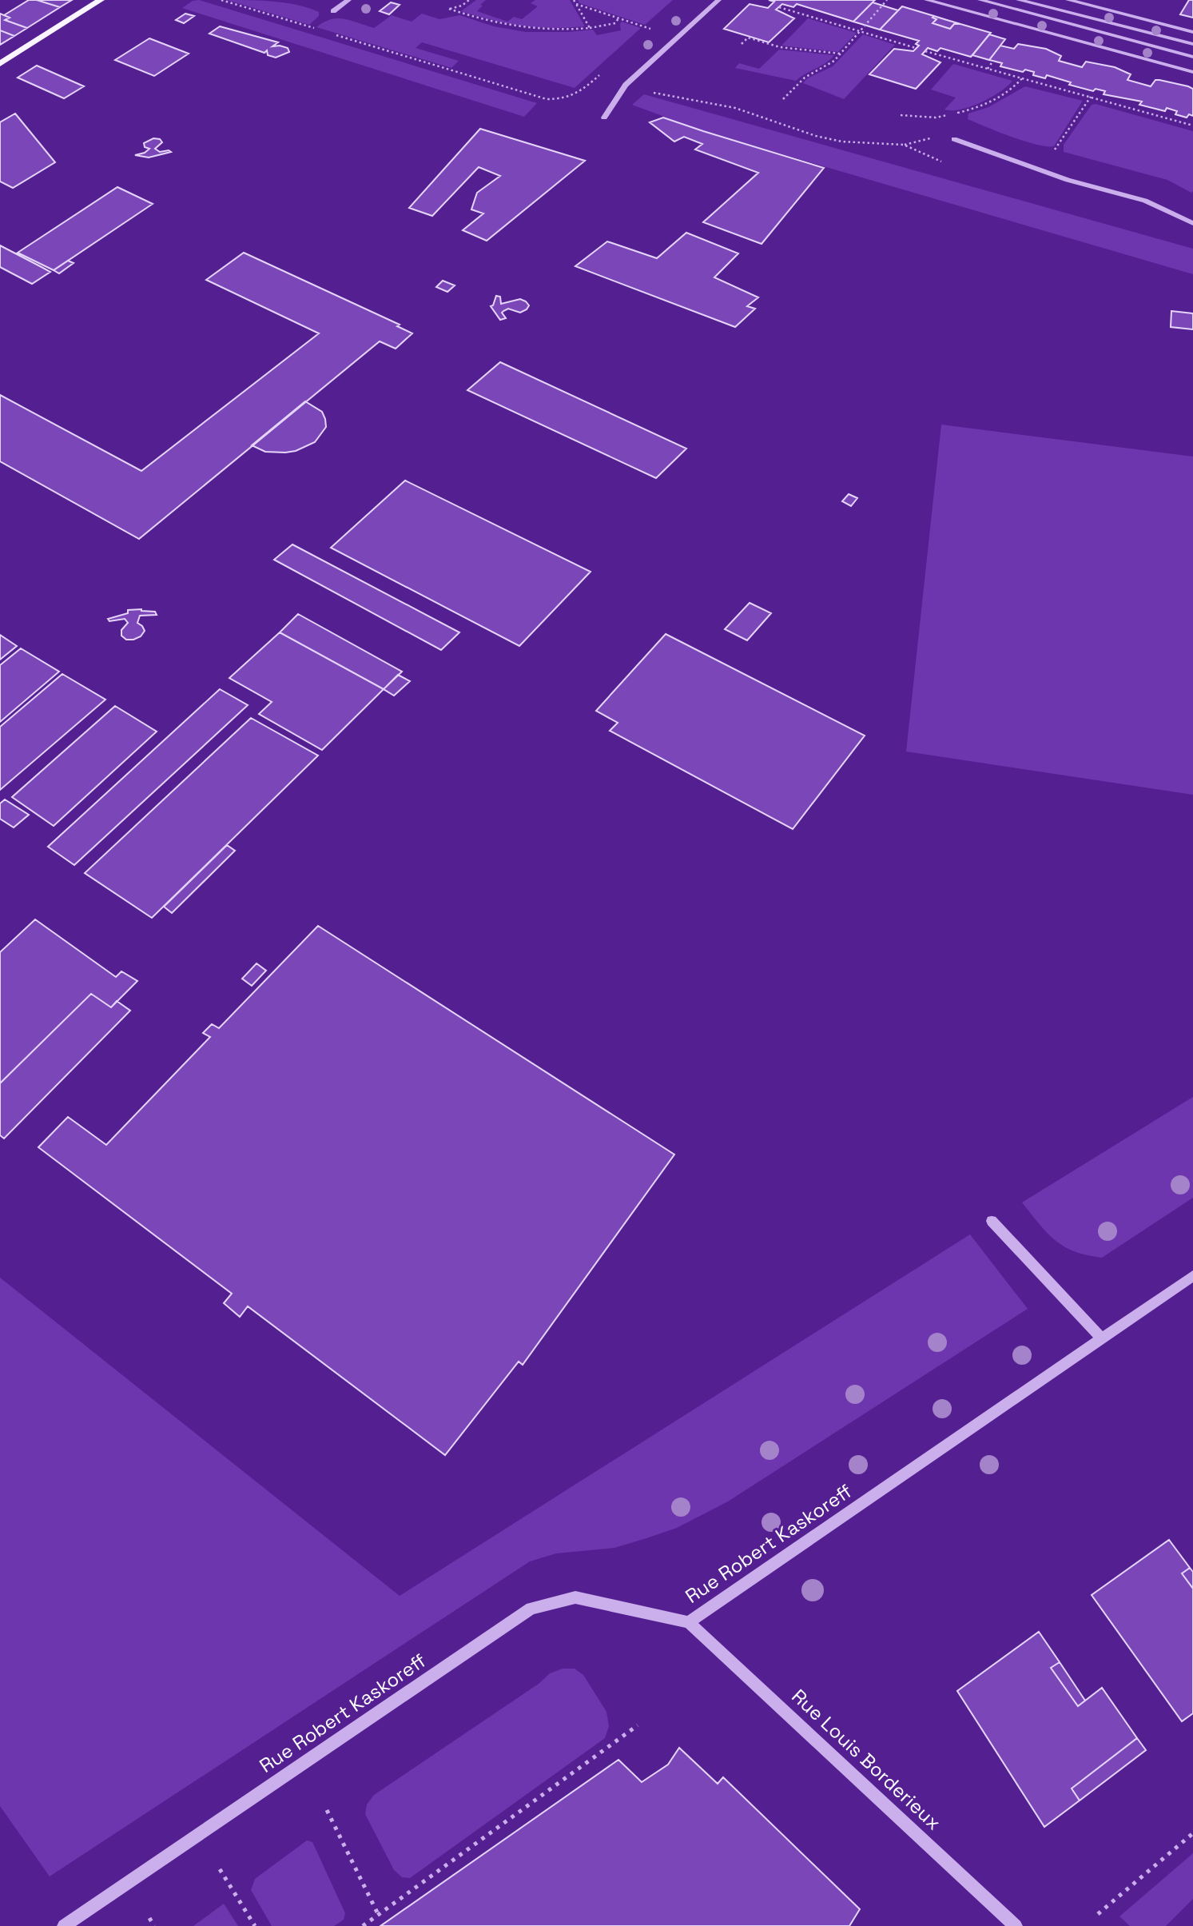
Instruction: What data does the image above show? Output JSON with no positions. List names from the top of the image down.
{
  "streets": {
    "street": ["Rue Robert Kaskoreff", "Rue Louis Borderieux"]
  },
  "crossings": [
    ["Rue Robert Kaskoreff", "Rue Louis Borderieux"]
  ]
}
